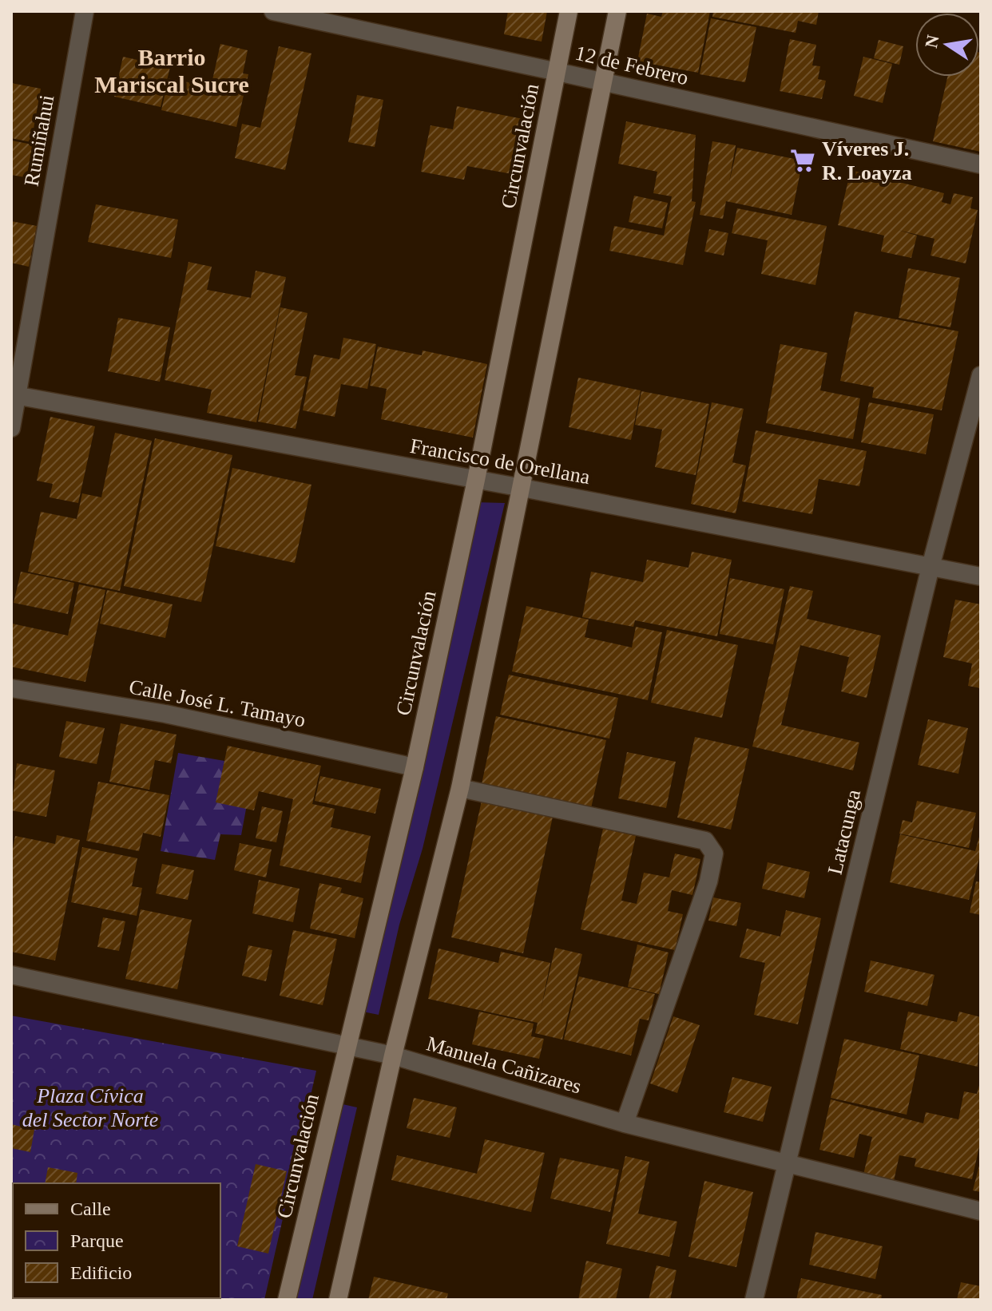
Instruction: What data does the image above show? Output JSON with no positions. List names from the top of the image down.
{
  "streets": {
    "main road": ["Circunvalación"],
    "street": [
      "12 de Febrero",
      "Rumiñahui",
      "Francisco de Orellana",
      "Calle José L. Tamayo",
      "Latacunga",
      "Manuela Cañizares"
    ]
  },
  "crossings": [
    ["12 de Febrero", "Circunvalación"],
    ["Rumiñahui", "Francisco de Orellana"],
    ["Circunvalación", "Francisco de Orellana"],
    ["Circunvalación", "Calle José L. Tamayo"],
    ["Circunvalación", "Manuela Cañizares"],
    ["Francisco de Orellana", "Latacunga"],
    ["Latacunga", "Manuela Cañizares"]
  ],
  "districts": ["Barrio Mariscal Sucre"],
  "parks": ["Plaza Cívica del Sector Norte"],
  "places": {
    "supermarket": ["Víveres J. R. Loayza"]
  },
  "legend": ["Calle", "Parque", "Edificio"],
  "north": "left"
}
